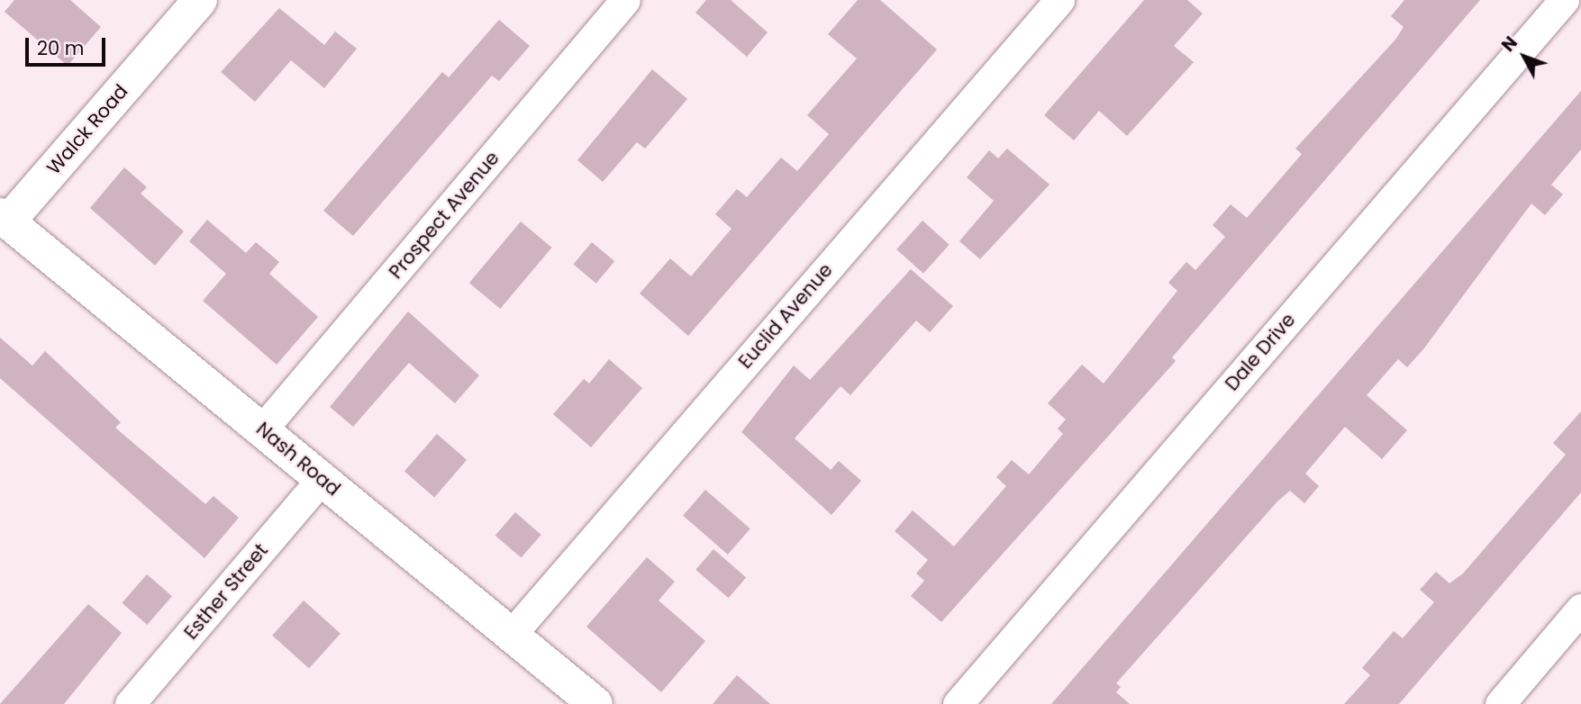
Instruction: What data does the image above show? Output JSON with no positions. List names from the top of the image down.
{
  "streets": {
    "main road": ["Walck Road", "Nash Road"],
    "street": [
      "Prospect Avenue",
      "Euclid Avenue",
      "Dale Drive",
      "Esther Street"
    ]
  },
  "crossings": [
    ["Walck Road", "Nash Road"],
    ["Prospect Avenue", "Nash Road"],
    ["Euclid Avenue", "Nash Road"],
    ["Nash Road", "Esther Street"]
  ],
  "scale_bar": "20 m",
  "north": "top left"
}
